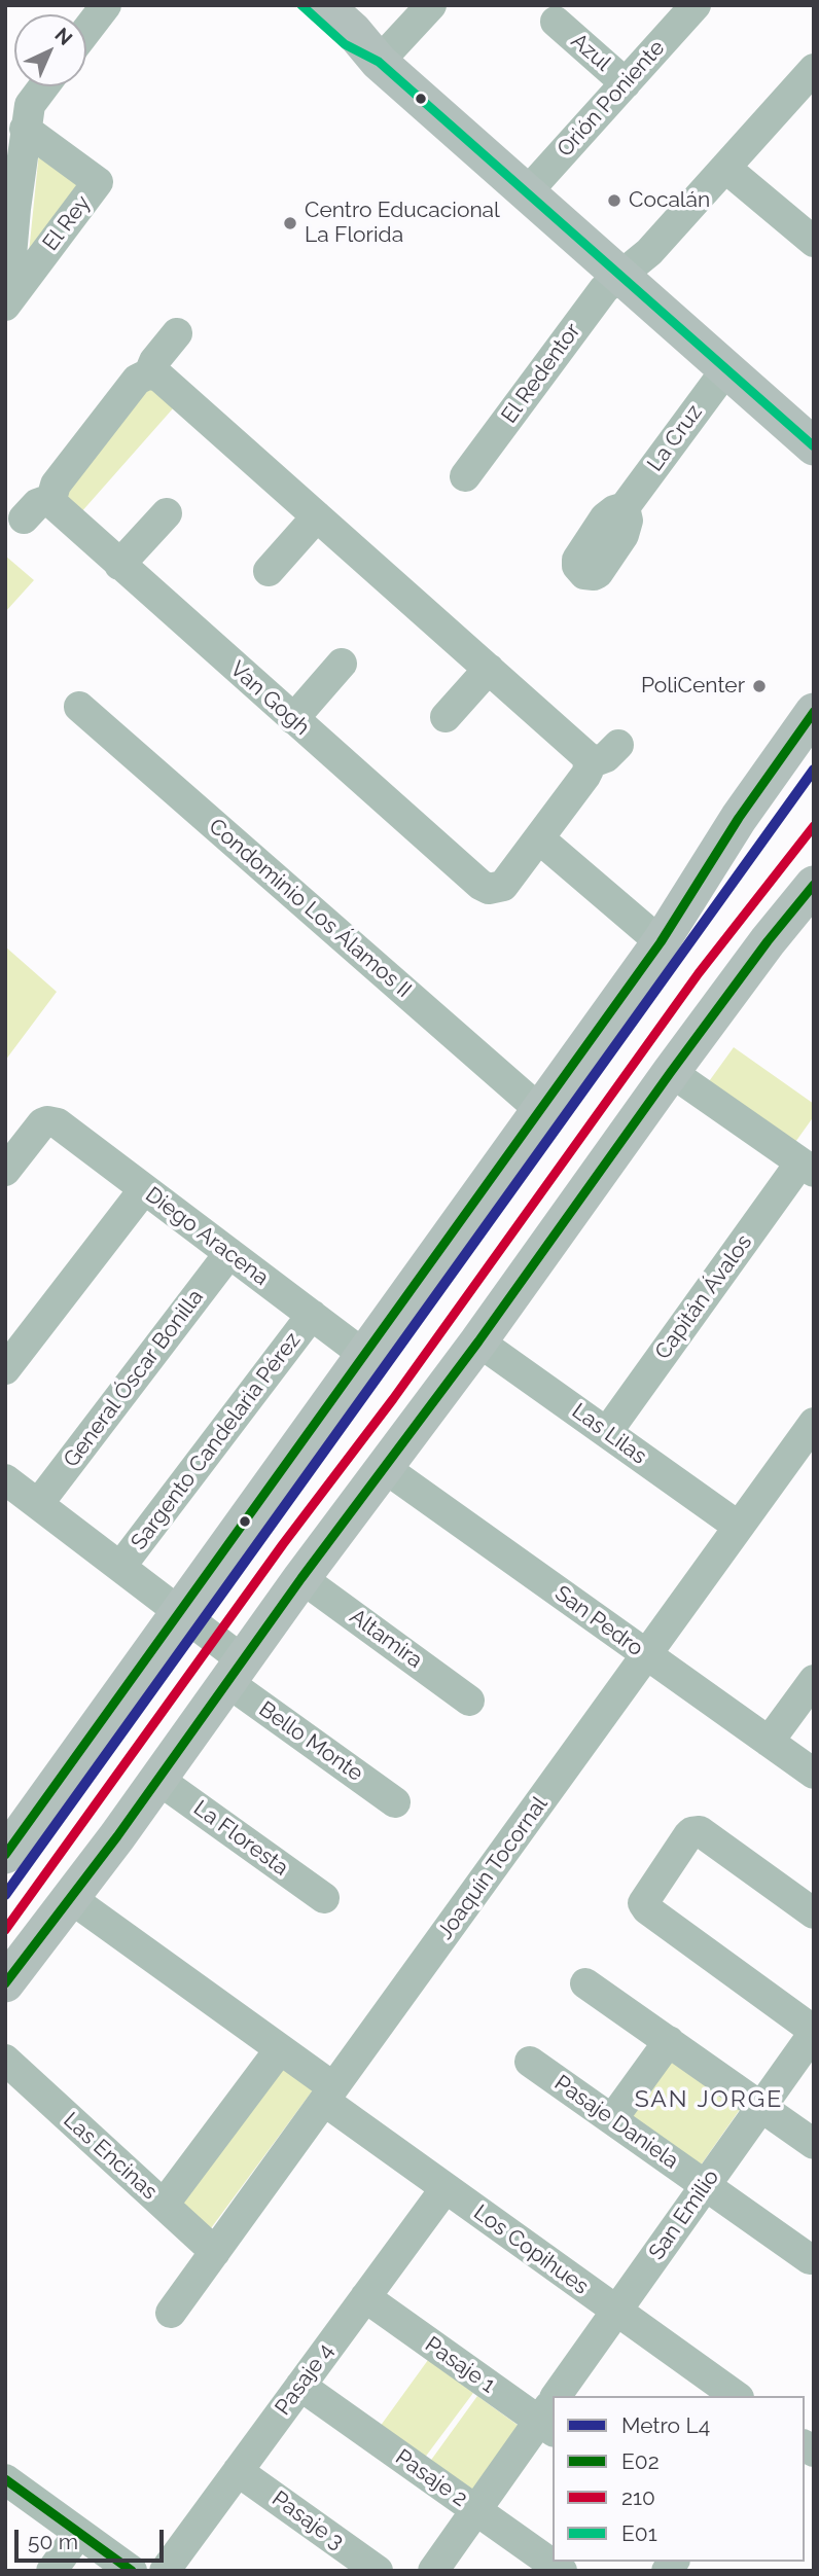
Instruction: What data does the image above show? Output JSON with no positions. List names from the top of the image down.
{
  "streets": {
    "street": [
      "Azul",
      "Orión Poniente",
      "El Rey",
      "El Redentor",
      "La Cruz",
      "Van Gogh",
      "Condominio Los Álamos II",
      "Diego Aracena",
      "Capitán Ávalos",
      "General Óscar Bonilla",
      "Las Lilas",
      "Sargento Candelaria Pérez",
      "San Pedro",
      "Altamira",
      "Bello Monte",
      "La Floresta",
      "Joaquín Tocornal",
      "Pasaje Daniela",
      "Las Encinas",
      "San Emilio",
      "Los Copihues",
      "Pasaje 1",
      "Pasaje 4",
      "Pasaje 2",
      "Pasaje 3"
    ]
  },
  "crossings": [
    ["Azul", "Orión Poniente"],
    ["Diego Aracena", "General Óscar Bonilla"],
    ["Diego Aracena", "Sargento Candelaria Pérez"],
    ["Capitán Ávalos", "Las Lilas"],
    ["General Óscar Bonilla", "Bello Monte"],
    ["Las Lilas", "Joaquín Tocornal"],
    ["Sargento Candelaria Pérez", "Bello Monte"],
    ["San Pedro", "Joaquín Tocornal"],
    ["Joaquín Tocornal", "Las Encinas"],
    ["Joaquín Tocornal", "Los Copihues"],
    ["Pasaje Daniela", "San Emilio"],
    ["San Emilio", "Los Copihues"],
    ["San Emilio", "Pasaje 1"],
    ["San Emilio", "Pasaje 2"],
    ["Los Copihues", "Pasaje 4"],
    ["Pasaje 1", "Pasaje 4"],
    ["Pasaje 4", "Pasaje 2"],
    ["Pasaje 4", "Pasaje 3"]
  ],
  "districts": ["SAN JORGE"],
  "places": ["Cocalán", "Centro Educacional La Florida", "PoliCenter"],
  "lines": [
    "transit line E01",
    "transit line E02",
    "metro line L4",
    "transit line 210"
  ],
  "legend": [
    "Metro L4",
    "E02",
    "210",
    "E01"
  ],
  "scale_bar": "50 m",
  "north": "top right"
}
